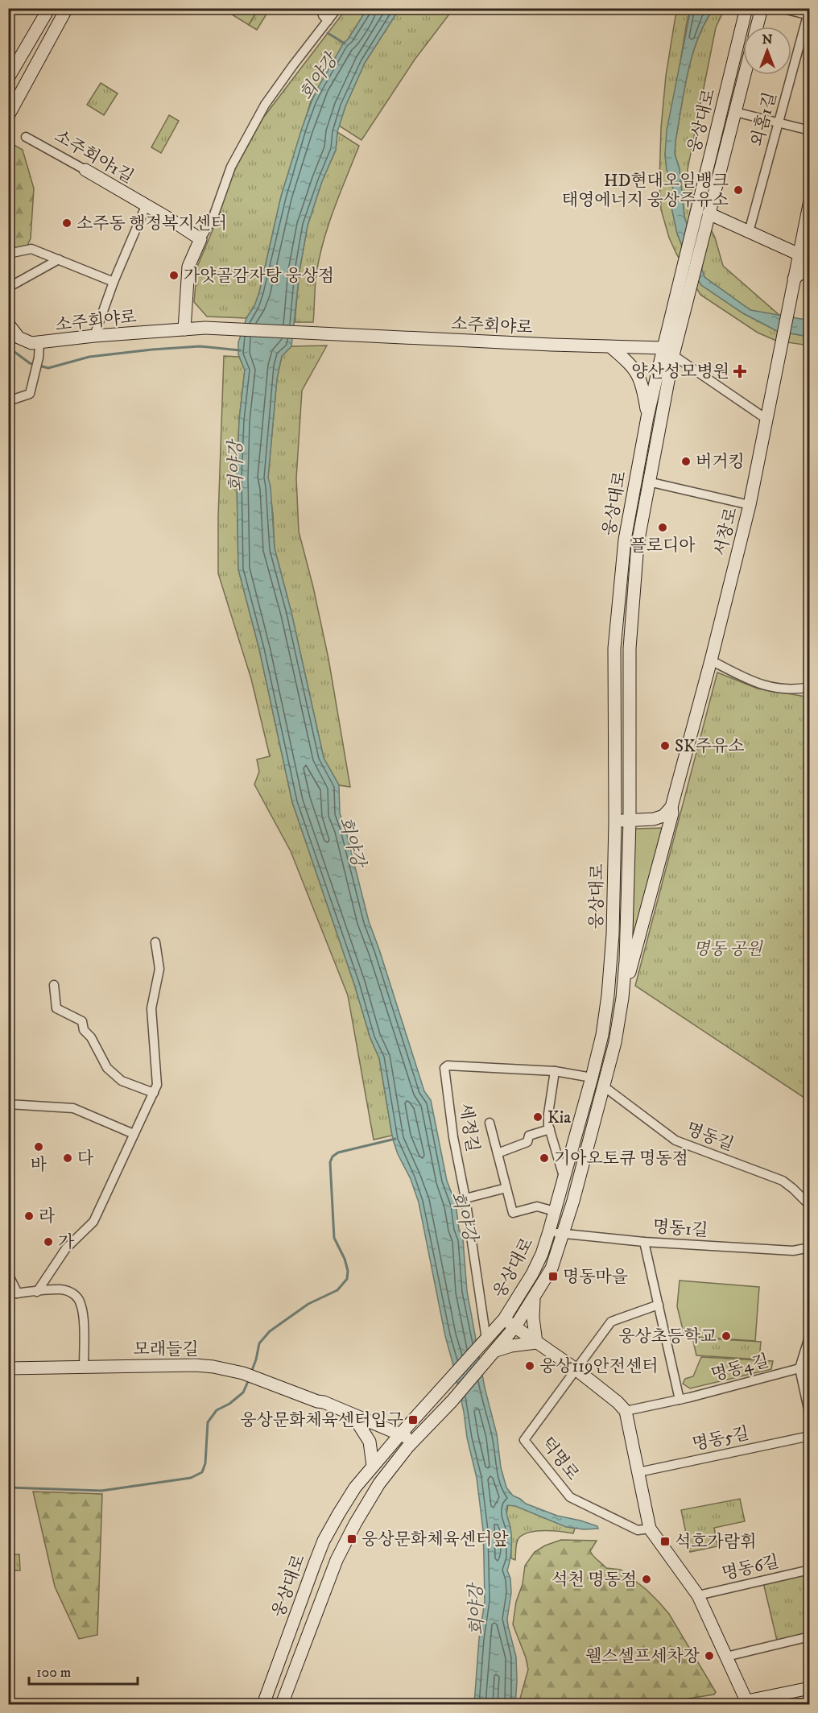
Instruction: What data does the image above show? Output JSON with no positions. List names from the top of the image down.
{
  "streets": {
    "main road": [
      "웅상대로",
      "소주회야1길",
      "소주회야로",
      "서창로",
      "모래들길"
    ],
    "street": [
      "외홈1길",
      "세정길",
      "명동길",
      "명동1길",
      "명동4길",
      "명동5길",
      "덕명로",
      "명동6길"
    ]
  },
  "crossings": [
    ["웅상대로", "소주회야로"],
    ["웅상대로", "서창로"],
    ["웅상대로", "세정길"],
    ["웅상대로", "명동길"],
    ["웅상대로", "명동1길"],
    ["웅상대로", "모래들길"]
  ],
  "water": ["회야강"],
  "parks": ["명동 공원"],
  "places": {
    "other": [
      "HD현대오일뱅크 태영에너지 웅상주유소",
      "소주동 행정복지센터",
      "가얏골감자탕 웅상점",
      "버거킹",
      "플로디아",
      "SK주유소",
      "Kia",
      "바",
      "다",
      "기아오토큐 명동점",
      "라",
      "가",
      "웅상초등학교",
      "웅상119안전센터",
      "석천 명동점",
      "웰스셀프세차장"
    ],
    "health": ["양산성모병원"],
    "transit": [
      "명동마을",
      "웅상문화체육센터입구",
      "웅상문화체육센터앞",
      "석호가람휘"
    ]
  },
  "scale_bar": "100 m",
  "north": "top"
}
